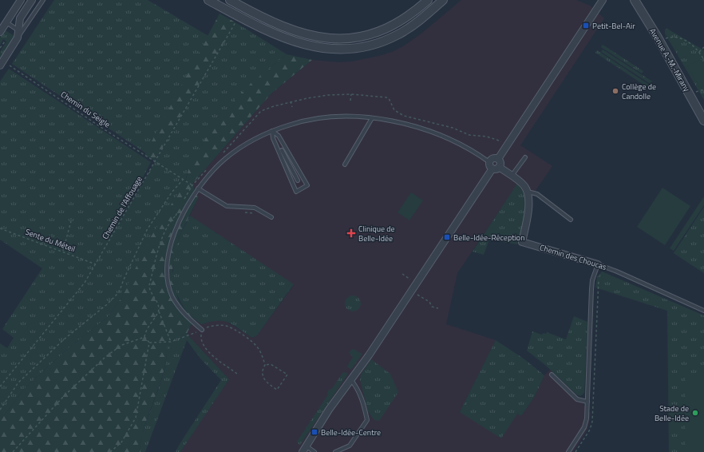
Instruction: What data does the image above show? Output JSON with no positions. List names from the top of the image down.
{
  "streets": {
    "street": ["Avenue A.-M.-Mirany", "Chemin des Choucas"],
    "path": ["Chemin du Seigle", "Chemin de l'Affouage", "Sente du Méteil"]
  },
  "crossings": [
    ["Chemin du Seigle", "Chemin de l'Affouage"],
    ["Chemin de l'Affouage", "Sente du Méteil"]
  ],
  "places": {
    "transit": ["Petit-Bel-Air", "Belle-Idée-Réception", "Belle-Idée-Centre"],
    "other": ["Collège de Candolle", "Stade de Belle-Idée"],
    "health": ["Clinique de Belle-Idée"]
  }
}
